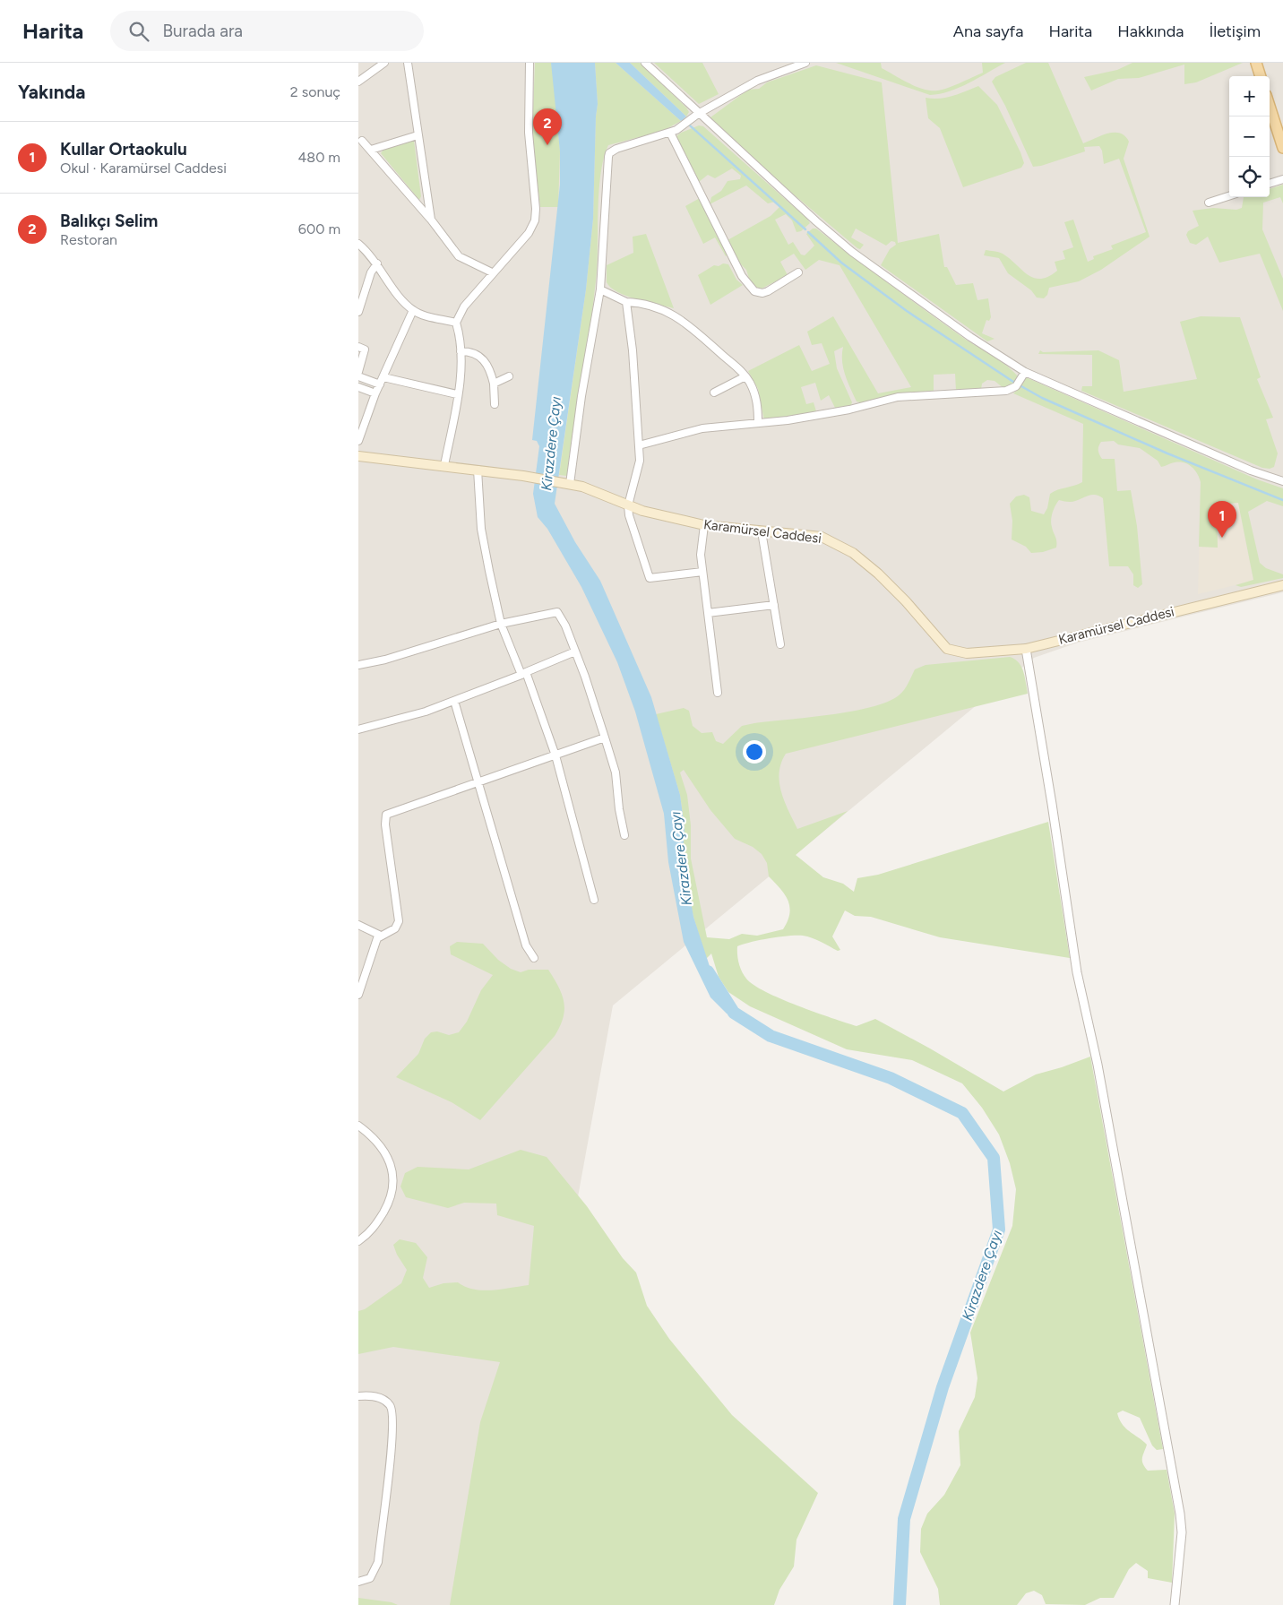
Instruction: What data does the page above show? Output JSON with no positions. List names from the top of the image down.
{
  "streets": {
    "main road": ["Karamürsel Caddesi"]
  },
  "water": ["Kirazdere Çayı"],
  "page": {
    "header": "Harita",
    "search": "Burada ara",
    "nav": [
      "Ana sayfa",
      "Harita",
      "Hakkında",
      "İletişim"
    ],
    "heading": ["Yakında", "2 sonuç"],
    "map_buttons": ["+", "−"],
    "pins": ["2", "1"],
    "list": [
      {
        "mark": "1",
        "name": "Kullar Ortaokulu",
        "note": "Okul · Karamürsel Caddesi",
        "value": "480 m"
      },
      {
        "mark": "2",
        "name": "Balıkçı Selim",
        "note": "Restoran",
        "value": "600 m"
      }
    ]
  }
}
